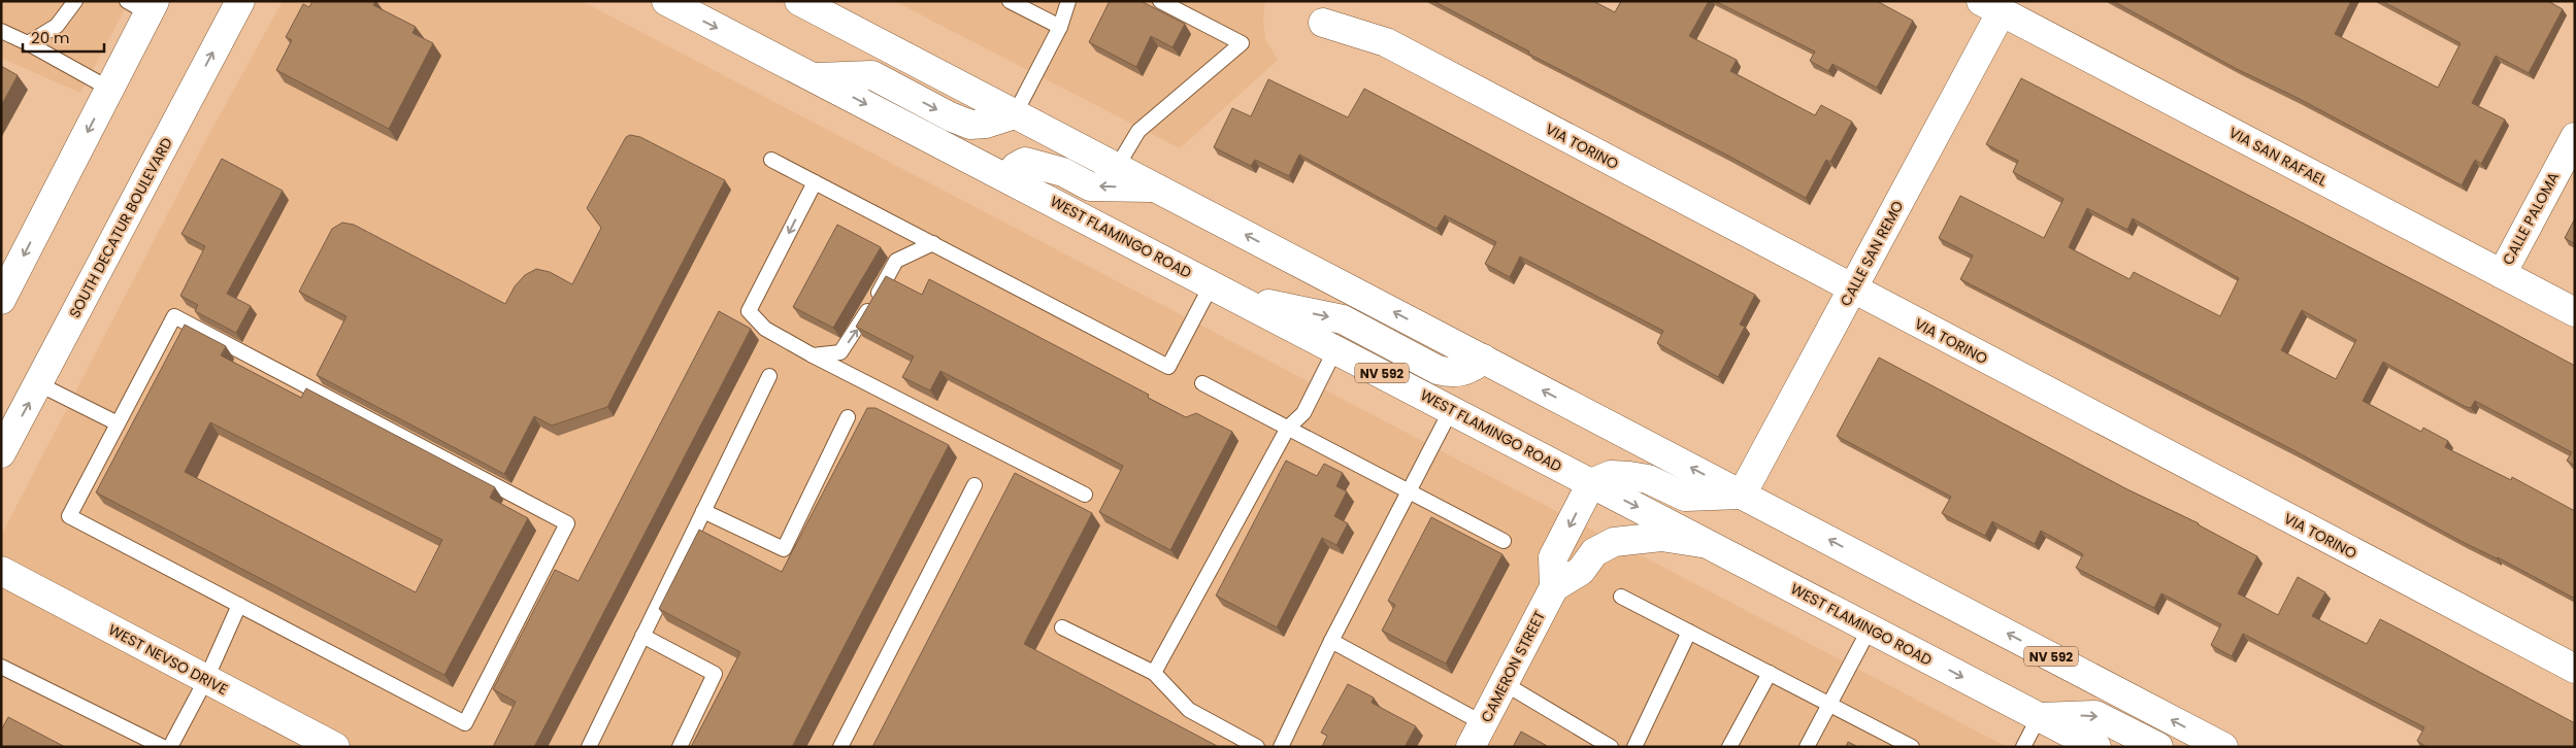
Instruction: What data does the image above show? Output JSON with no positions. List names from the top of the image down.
{
  "streets": {
    "main road": [
      "VIA TORINO",
      "VIA SAN RAFAEL",
      "CALLE PALOMA",
      "SOUTH DECATUR BOULEVARD",
      "WEST FLAMINGO ROAD",
      "CALLE SAN REMO",
      "NV 592",
      "WEST NEVSO DRIVE",
      "CAMERON STREET"
    ]
  },
  "crossings": [
    ["VIA TORINO", "CALLE SAN REMO"],
    ["VIA SAN RAFAEL", "CALLE PALOMA"],
    ["VIA SAN RAFAEL", "CALLE SAN REMO"],
    ["WEST FLAMINGO ROAD", "CAMERON STREET"],
    ["CALLE SAN REMO", "NV 592"]
  ],
  "one_way": ["CAMERON STREET"],
  "scale_bar": "20 m"
}
